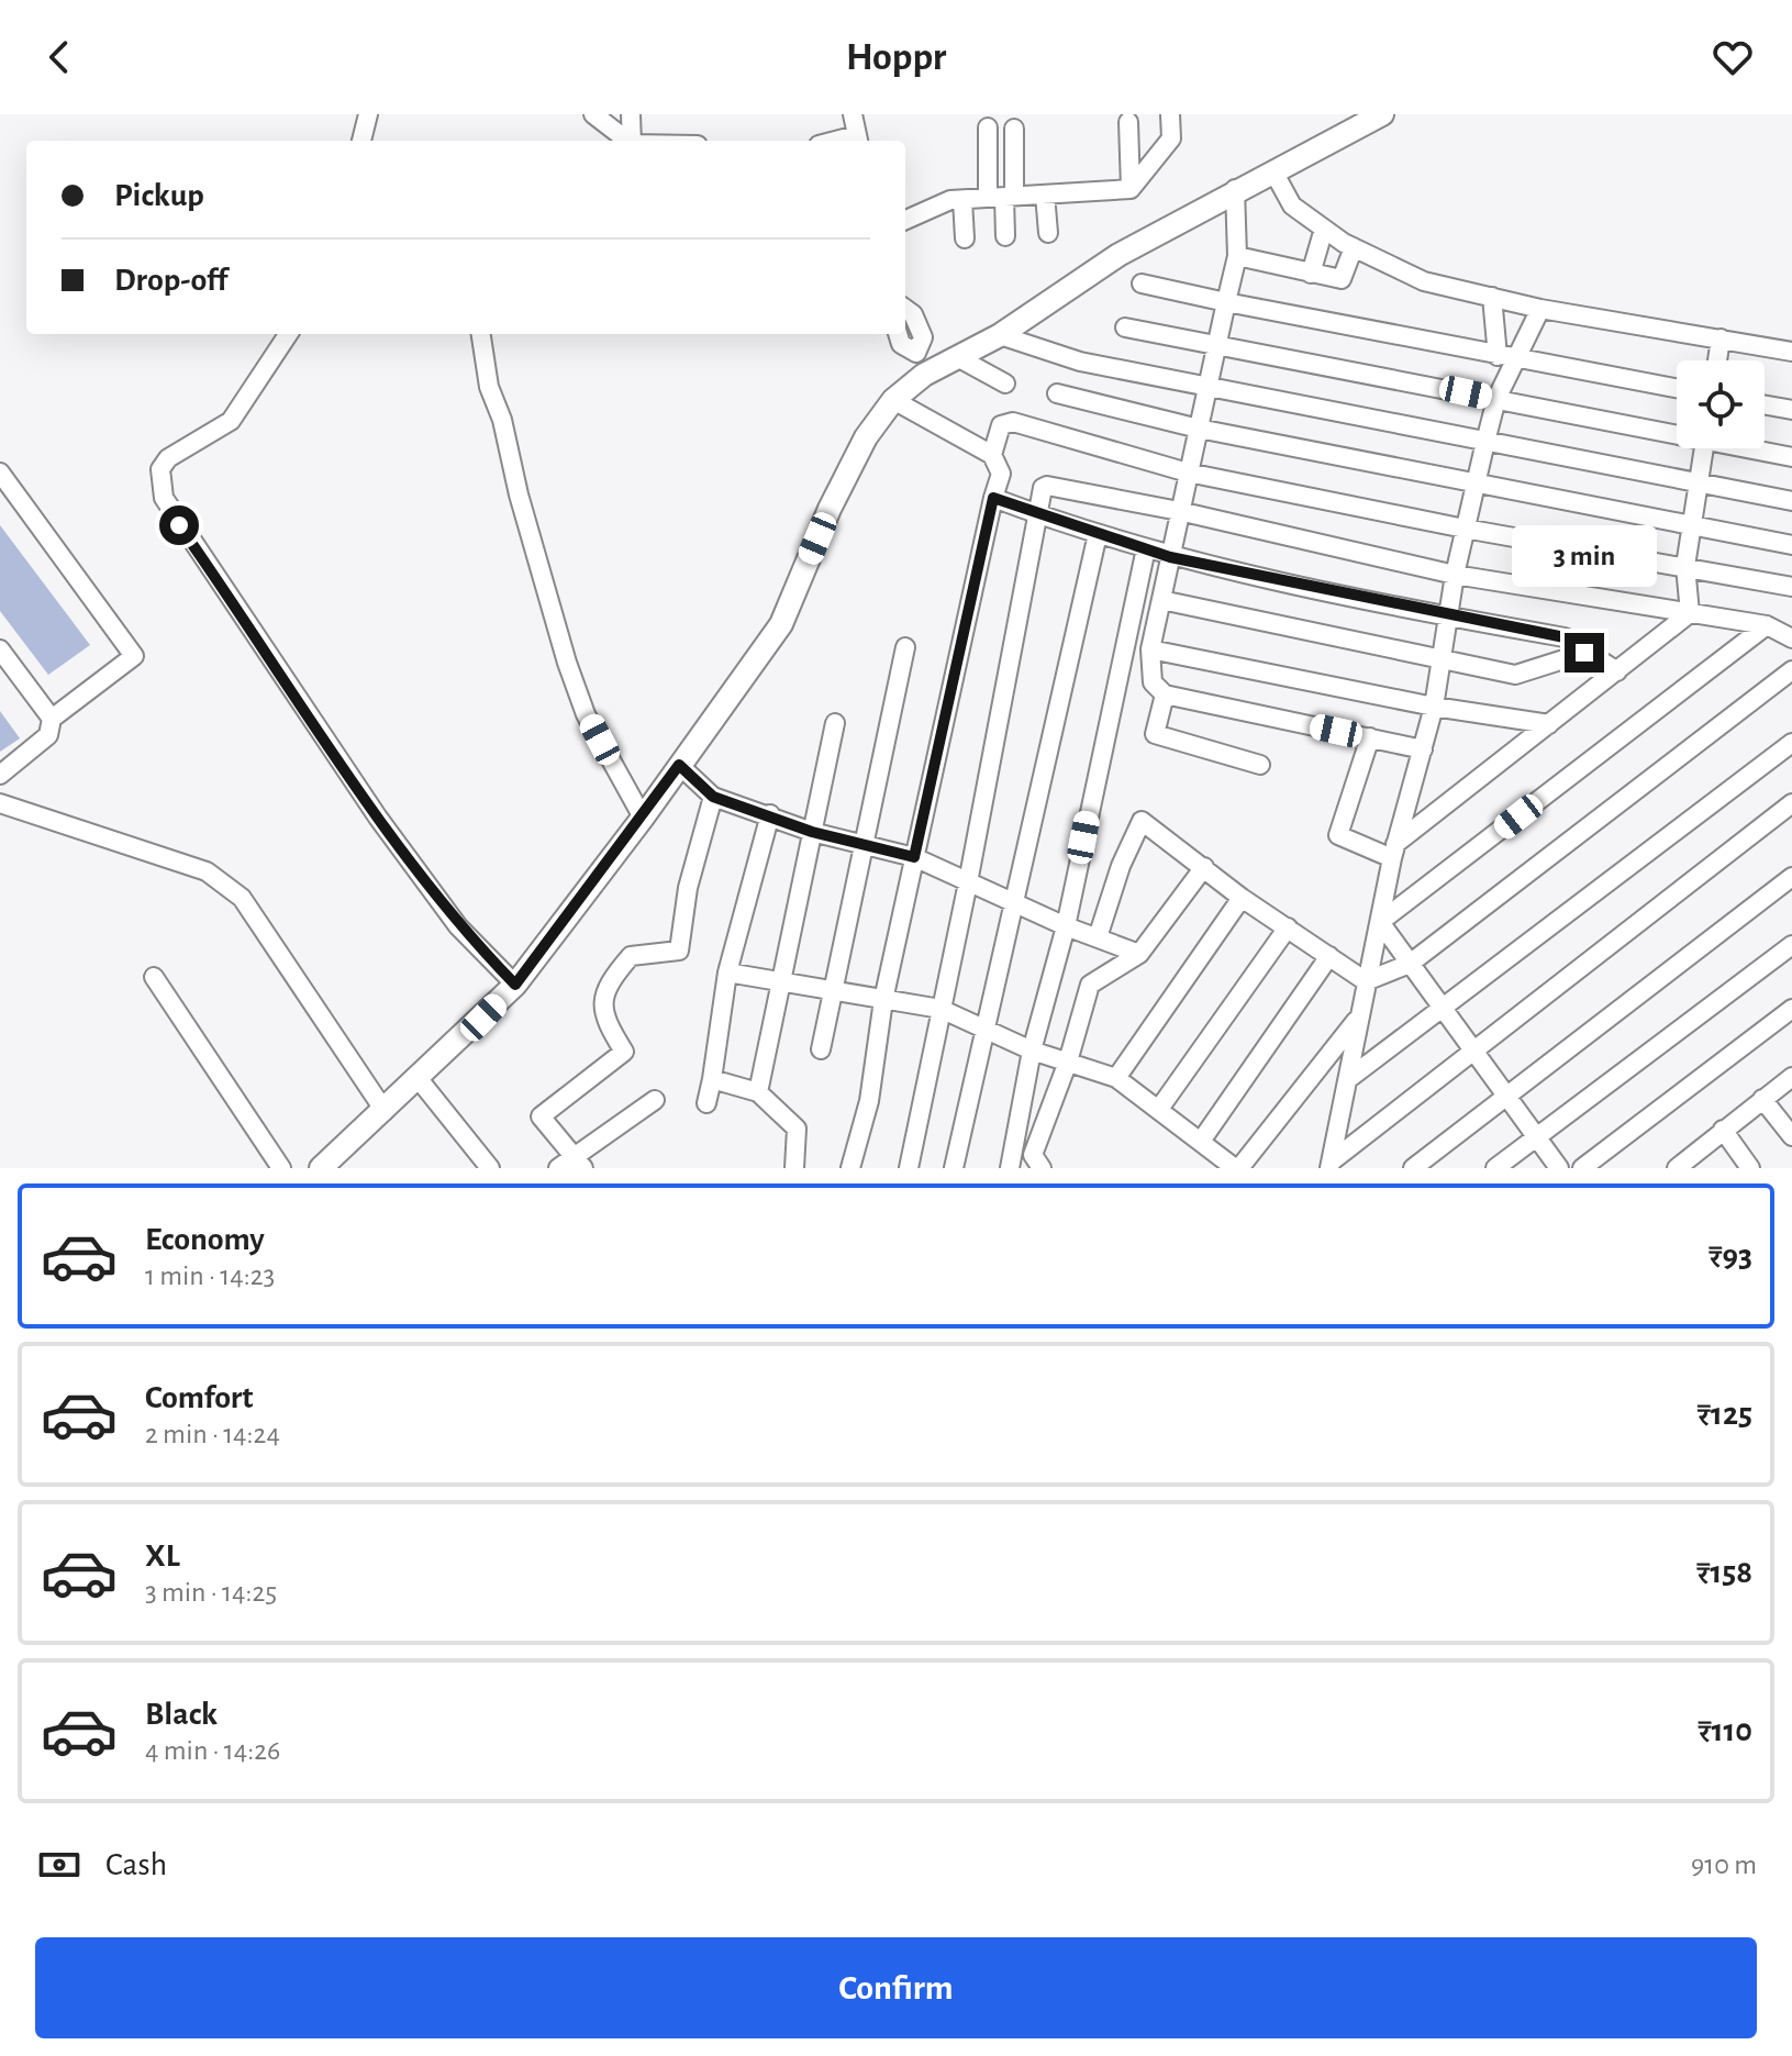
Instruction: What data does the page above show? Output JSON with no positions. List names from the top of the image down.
{
  "page": {
    "header": "Hoppr",
    "banner": ["Pickup", "Drop-off"],
    "bubble": "3 min",
    "list": [
      {
        "name": "Economy",
        "note": "1 min · 14:23",
        "value": "₹93"
      },
      {
        "name": "Comfort",
        "note": "2 min · 14:24",
        "value": "₹125"
      },
      {
        "name": "XL",
        "note": "3 min · 14:25",
        "value": "₹158"
      },
      {
        "name": "Black",
        "note": "4 min · 14:26",
        "value": "₹110"
      }
    ],
    "pay": ["Cash", "910 m"],
    "buttons": "Confirm"
  }
}
